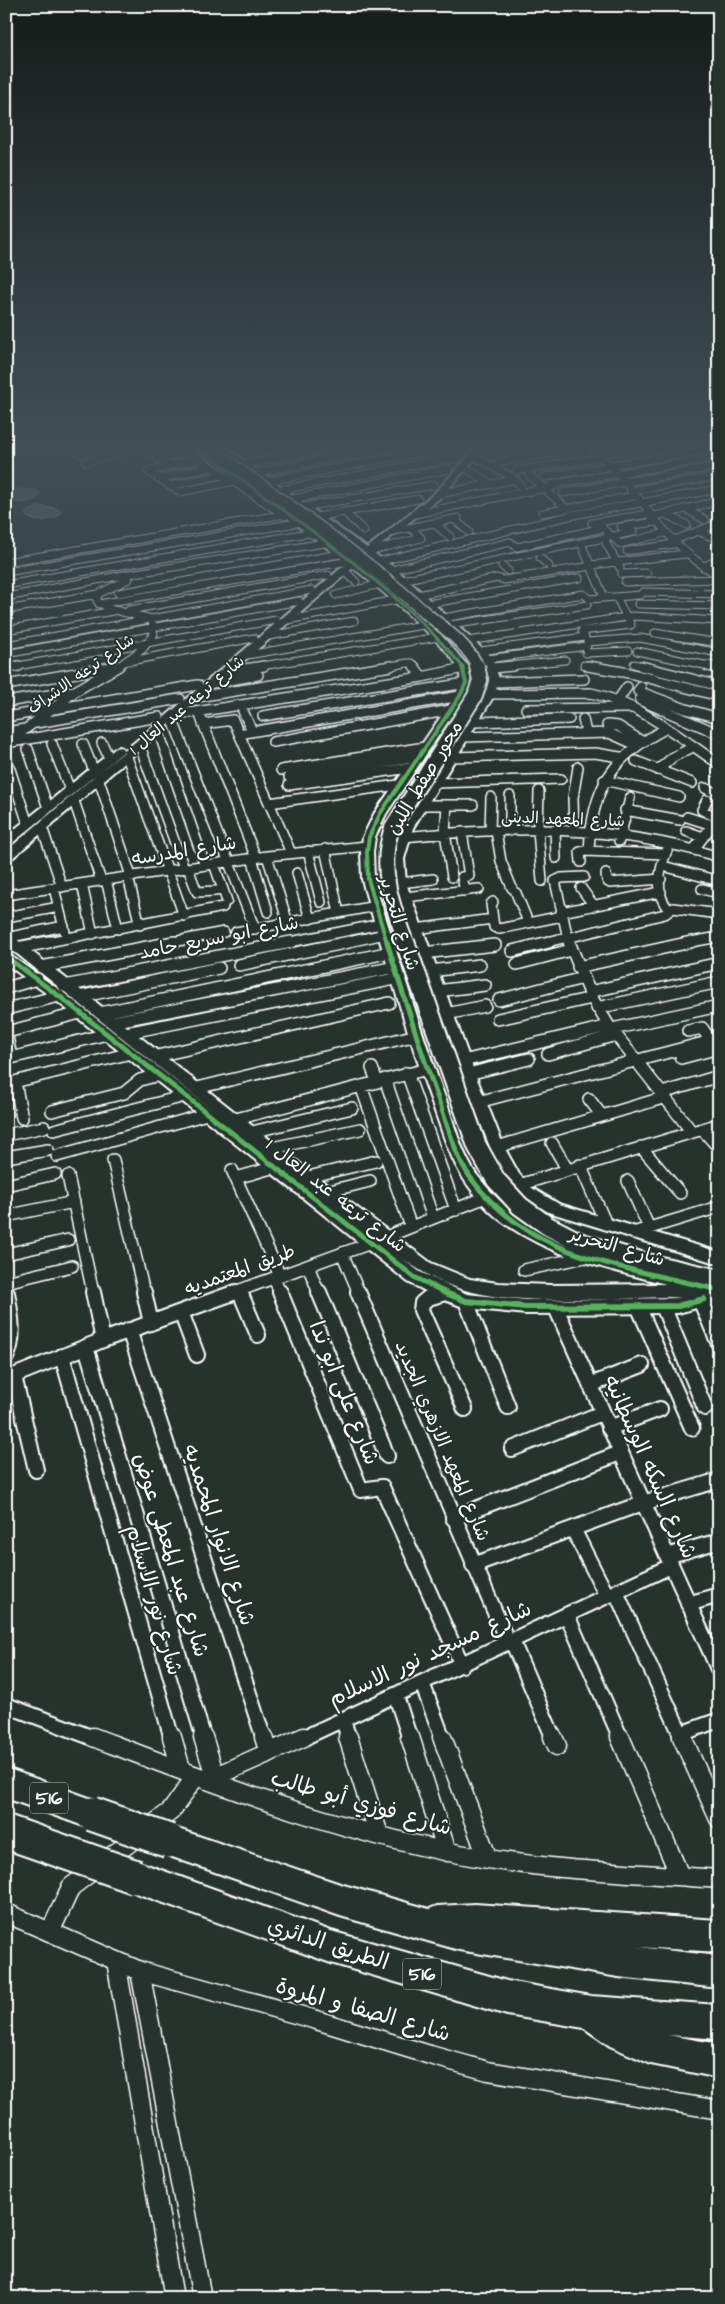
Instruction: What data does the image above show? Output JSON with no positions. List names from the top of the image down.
{
  "streets": {
    "highway": ["516", "الطريق الدائري"],
    "main road": ["محور صفط اللبن"],
    "street": [
      "شارع ترعه الاشراف",
      "شارع ترعه عبد العال 1",
      "شارع المعهد الدينى",
      "شارع المدرسه",
      "شارع التحرير",
      "شارع ابو سريع حامد",
      "طريق المعتمديه",
      "شارع على ابو ندا",
      "شارع المعهد الازهري الجديد",
      "شارع السكه الوسطانيه",
      "شارع الانوار المحمديه",
      "شارع عبد المعطى عوض",
      "شارع نور الاسلام",
      "شارع مسجد نور الاسلام",
      "شارع فوزي أبو طالب",
      "شارع الصفا و المروة"
    ]
  },
  "crossings": [
    ["شارع ترعه عبد العال 1", "شارع ابو سريع حامد"],
    ["شارع ترعه عبد العال 1", "طريق المعتمديه"],
    ["شارع ترعه عبد العال 1", "شارع السكه الوسطانيه"],
    ["شارع المعهد الدينى", "شارع التحرير"],
    ["شارع المدرسه", "شارع التحرير"],
    ["شارع التحرير", "شارع ابو سريع حامد"],
    ["شارع التحرير", "طريق المعتمديه"],
    ["طريق المعتمديه", "شارع على ابو ندا"],
    ["طريق المعتمديه", "شارع المعهد الازهري الجديد"],
    ["طريق المعتمديه", "شارع الانوار المحمديه"],
    ["طريق المعتمديه", "شارع عبد المعطى عوض"],
    ["طريق المعتمديه", "شارع نور الاسلام"],
    ["شارع على ابو ندا", "شارع مسجد نور الاسلام"],
    ["شارع المعهد الازهري الجديد", "شارع مسجد نور الاسلام"],
    ["شارع السكه الوسطانيه", "شارع مسجد نور الاسلام"],
    ["شارع الانوار المحمديه", "شارع مسجد نور الاسلام"],
    ["شارع عبد المعطى عوض", "شارع نور الاسلام"],
    ["شارع عبد المعطى عوض", "شارع مسجد نور الاسلام"],
    ["شارع عبد المعطى عوض", "شارع فوزي أبو طالب"],
    ["شارع نور الاسلام", "شارع مسجد نور الاسلام"],
    ["شارع نور الاسلام", "شارع فوزي أبو طالب"],
    ["شارع مسجد نور الاسلام", "شارع فوزي أبو طالب"]
  ]
}
